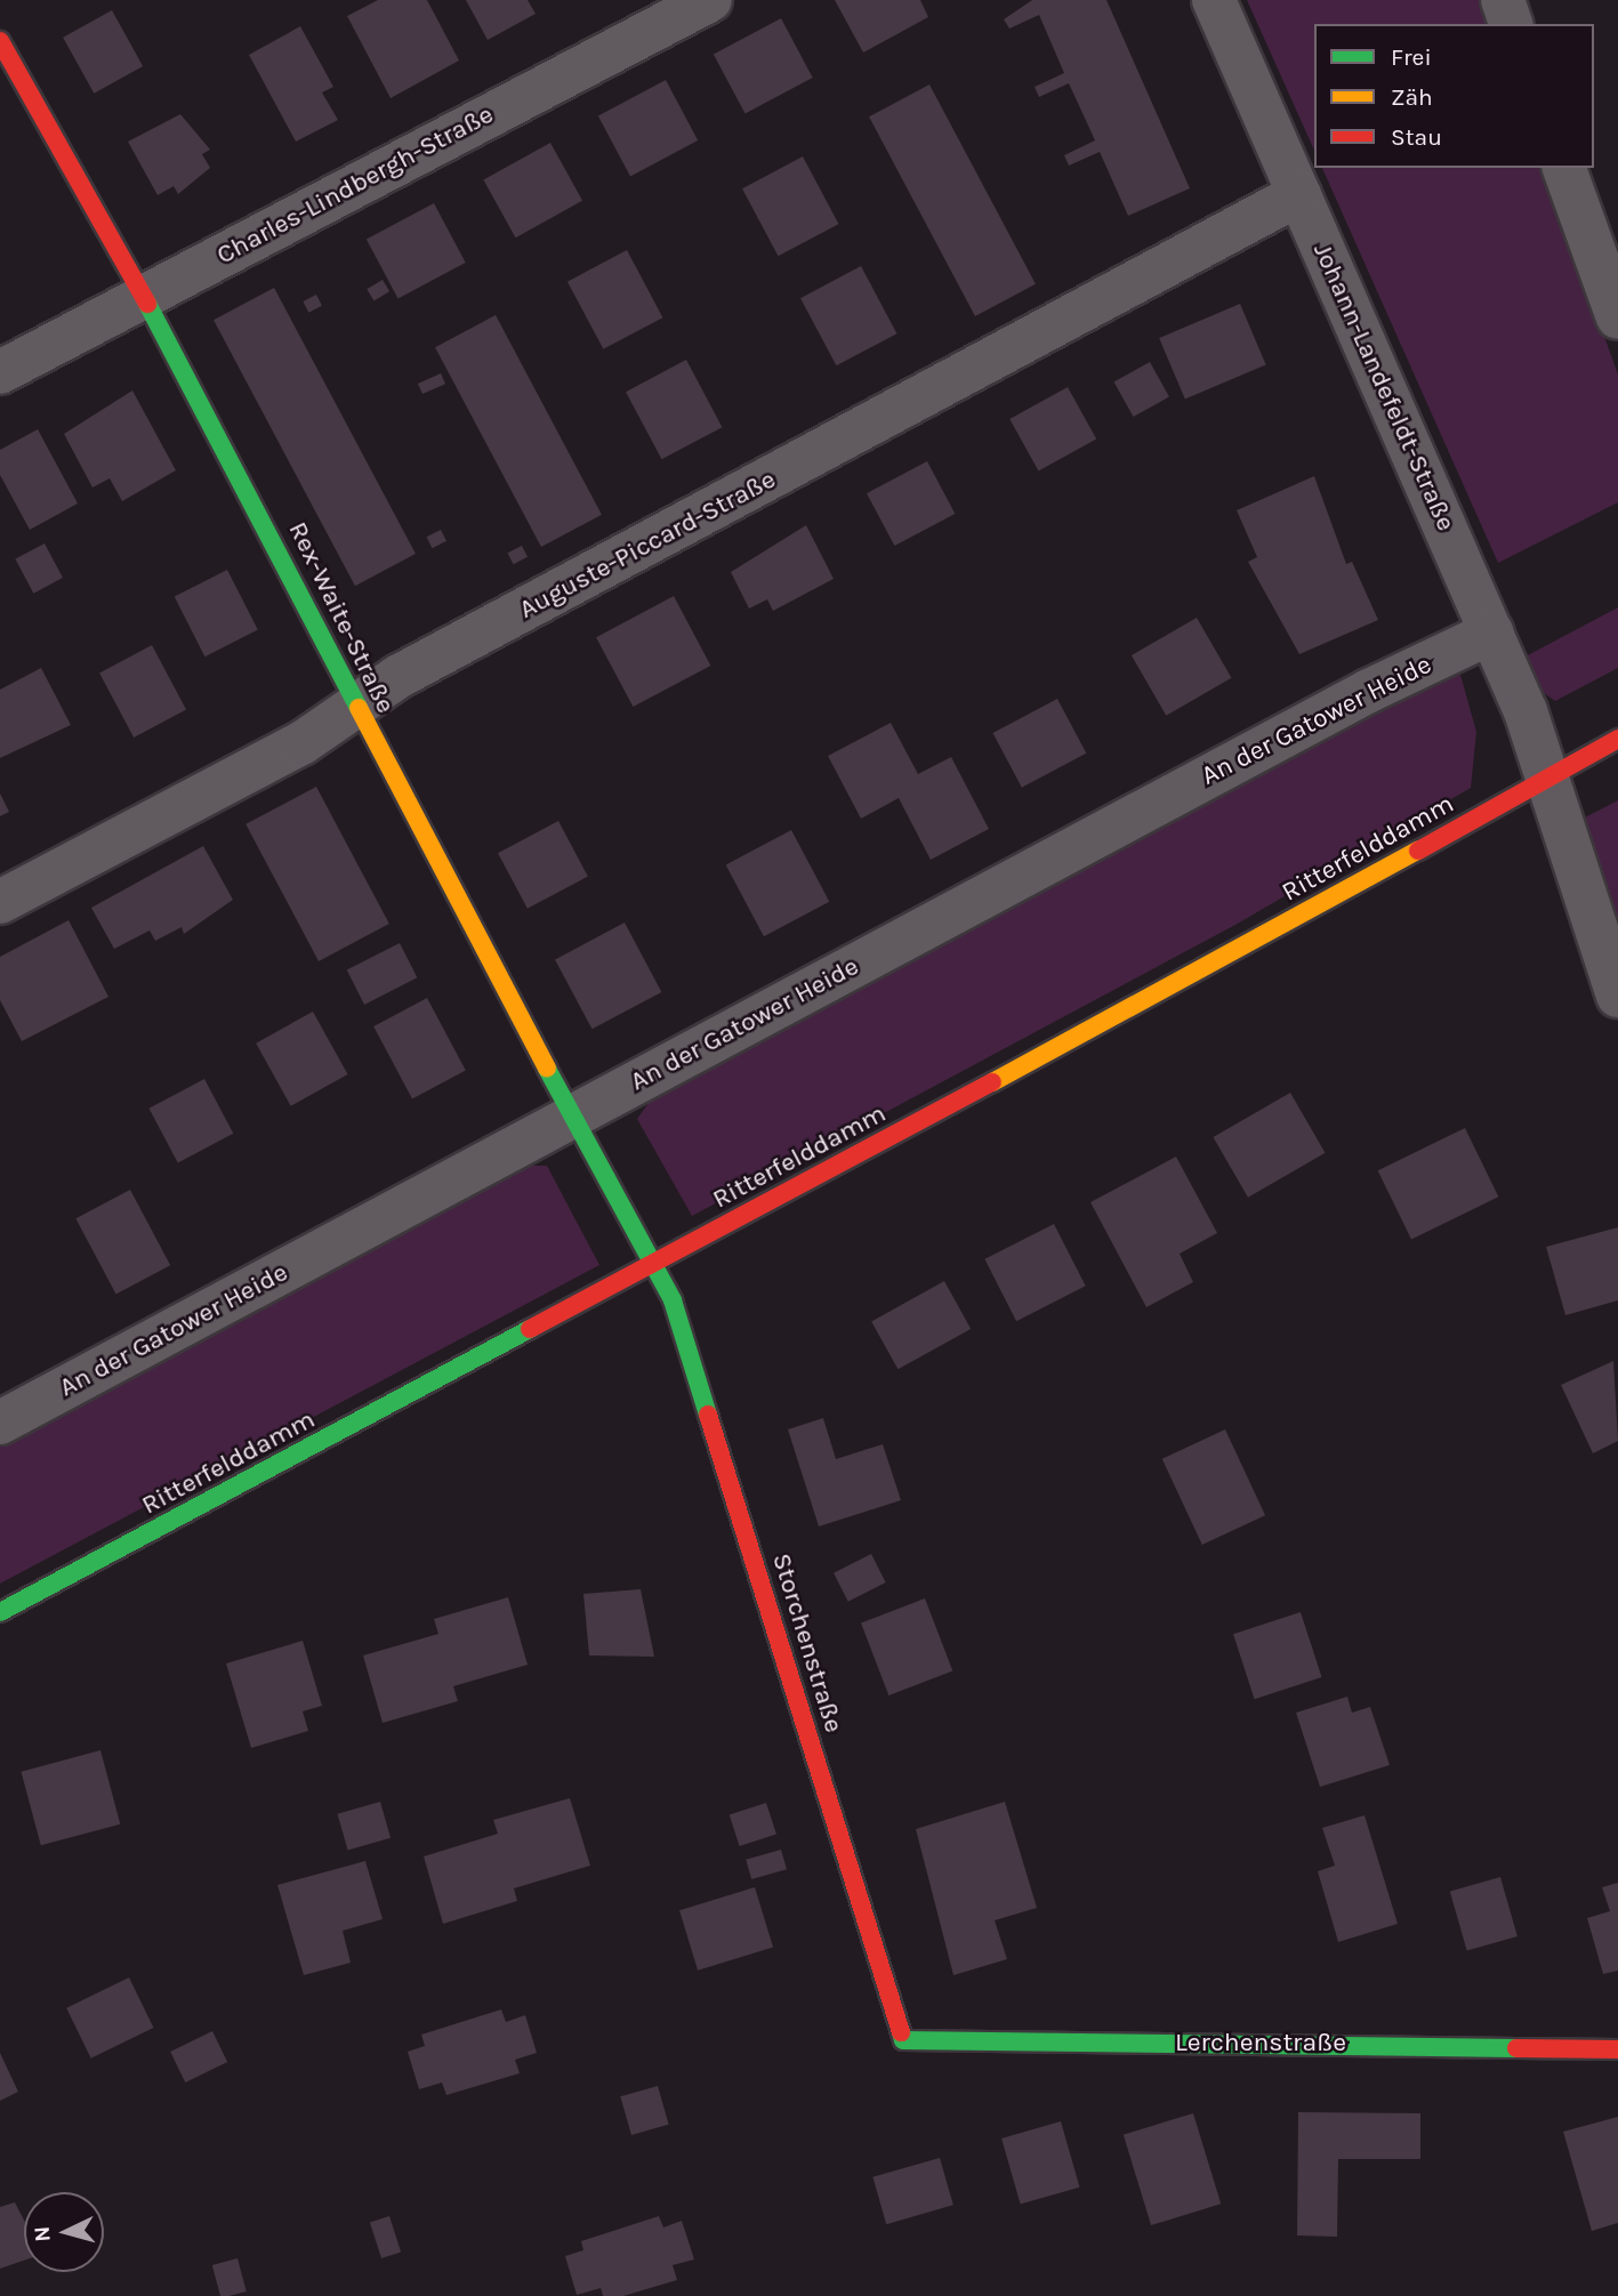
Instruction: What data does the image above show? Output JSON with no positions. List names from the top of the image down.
{
  "streets": {
    "street": [
      "Charles-Lindbergh-Straße",
      "Johann-Landefeldt-Straße",
      "Auguste-Piccard-Straße",
      "Rex-Waite-Straße",
      "An der Gatower Heide",
      "Ritterfelddamm",
      "Storchenstraße",
      "Lerchenstraße"
    ]
  },
  "crossings": [
    ["Charles-Lindbergh-Straße", "Rex-Waite-Straße"],
    ["Johann-Landefeldt-Straße", "Auguste-Piccard-Straße"],
    ["Johann-Landefeldt-Straße", "An der Gatower Heide"],
    ["Johann-Landefeldt-Straße", "Ritterfelddamm"],
    ["Auguste-Piccard-Straße", "Rex-Waite-Straße"],
    ["Rex-Waite-Straße", "An der Gatower Heide"],
    ["Rex-Waite-Straße", "Ritterfelddamm"],
    ["Rex-Waite-Straße", "Storchenstraße"],
    ["Ritterfelddamm", "Storchenstraße"],
    ["Storchenstraße", "Lerchenstraße"]
  ],
  "legend": ["Frei", "Zäh", "Stau"],
  "north": "left"
}
